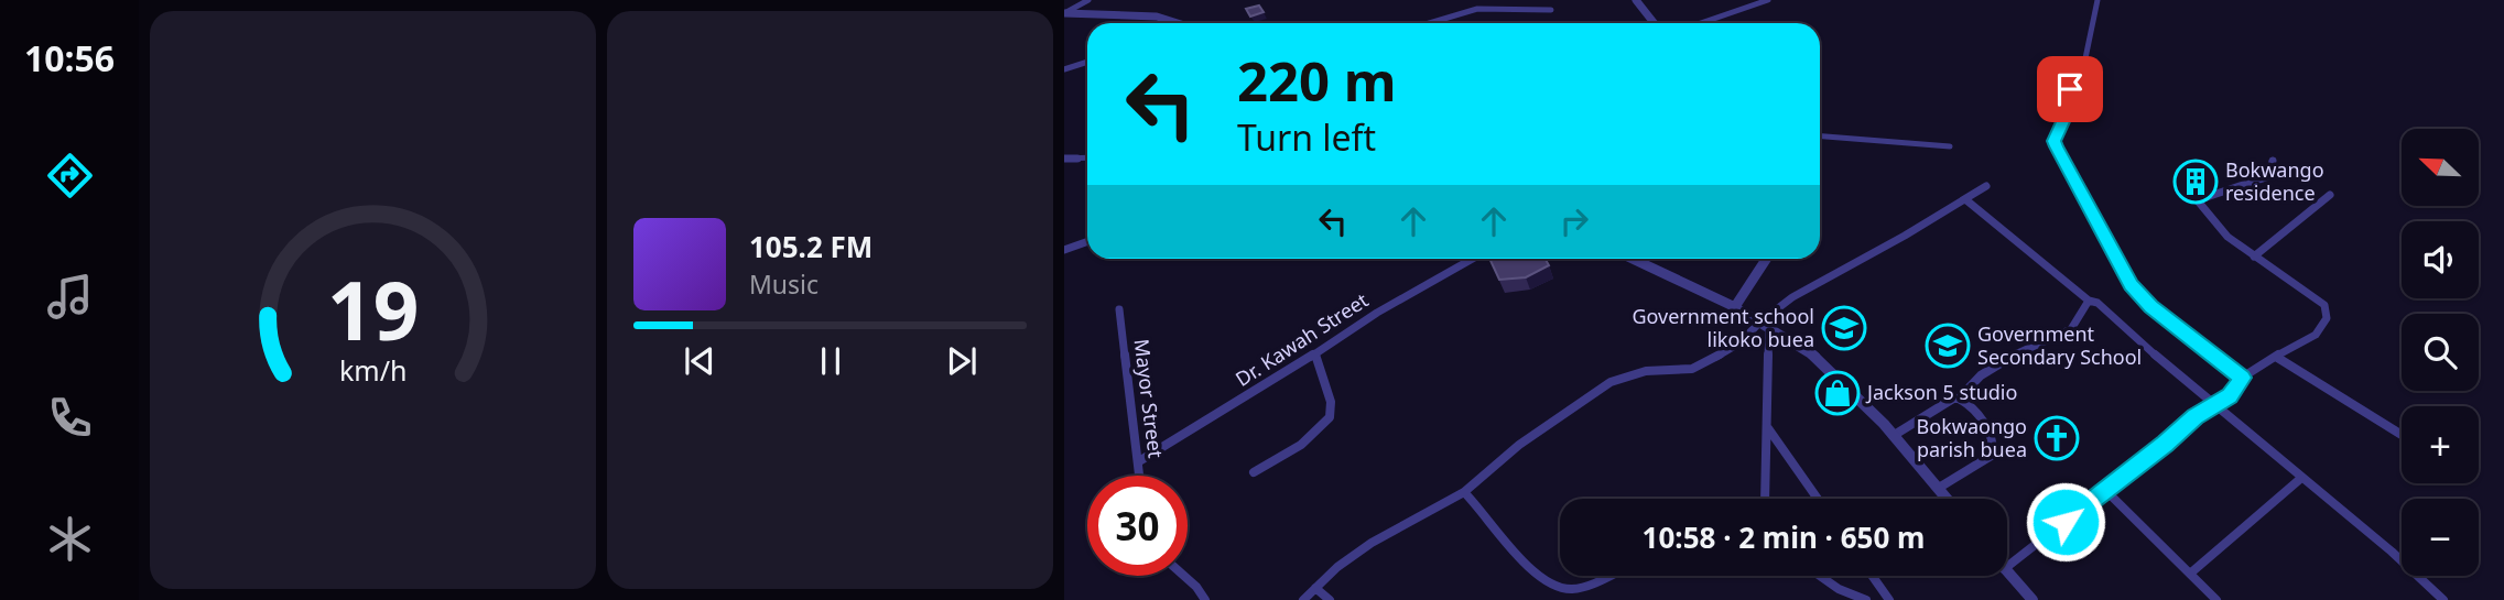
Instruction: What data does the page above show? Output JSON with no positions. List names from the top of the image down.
{
  "streets": {
    "street": ["Dr. Kawah Street", "Mayor Street"]
  },
  "crossings": [
    ["Dr. Kawah Street", "Mayor Street"]
  ],
  "places": {
    "building": ["Bokwango residence"],
    "school or university": ["Government school likoko buea", "Government Secondary School"],
    "shop": ["Jackson 5 studio"],
    "church": ["Bokwaongo parish buea"]
  },
  "north": "top left",
  "page": {
    "tabs": "10:56",
    "turn": ["220 m", "Turn left"],
    "map_buttons": ["+", "−"],
    "song": ["105.2 FM", "Music"],
    "limit": "30",
    "trip": "10:58 · 2 min · 650 m",
    "gauge": ["19", "km/h"]
  }
}
